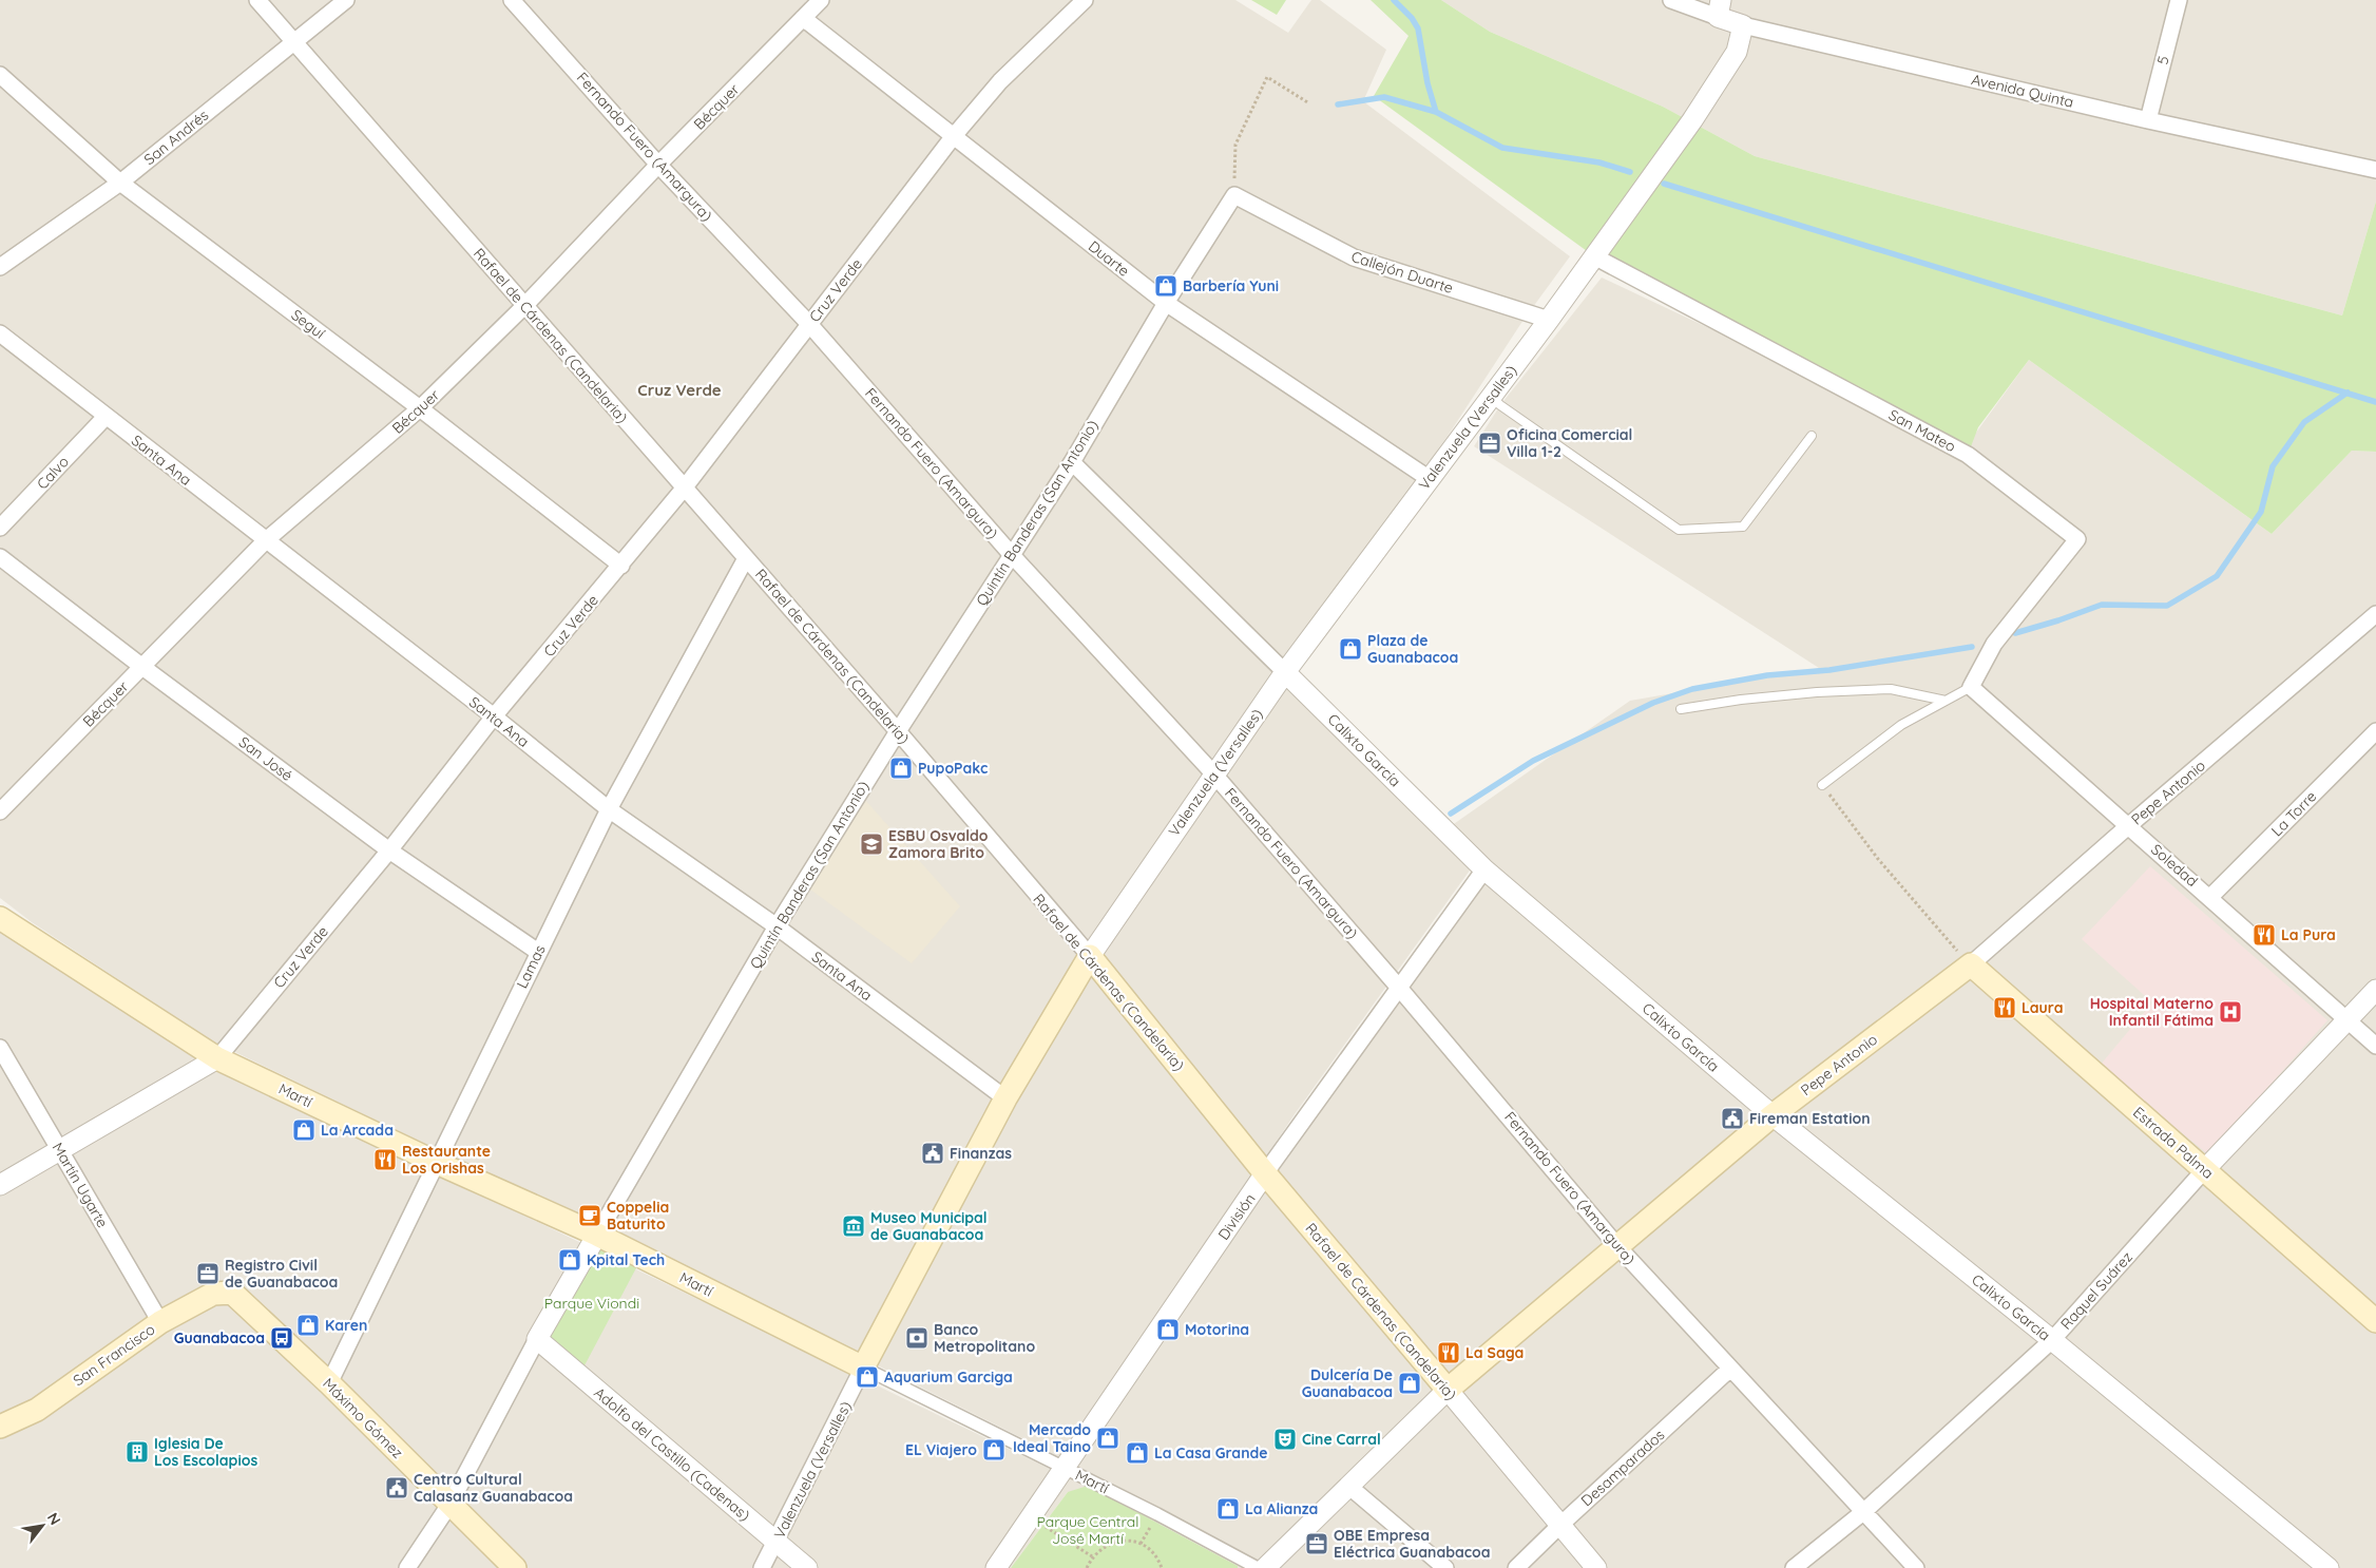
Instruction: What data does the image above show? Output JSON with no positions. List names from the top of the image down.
{
  "streets": {
    "main road": [
      "Rafael de Cárdenas (Candelaria)",
      "Valenzuela (Versalles)",
      "Pepe Antonio",
      "Martí",
      "Estrada Palma",
      "San Francisco",
      "Máximo Gómez"
    ],
    "street": [
      "5",
      "Avenida Quinta",
      "Bécquer",
      "San Andrés",
      "Fernando Fuero (Amargura)",
      "Duarte",
      "Callejón Duarte",
      "Cruz Verde",
      "Seguí",
      "San Mateo",
      "Santa Ana",
      "Calvo",
      "Quintín Banderas (San Antonio)",
      "Calixto García",
      "San José",
      "La Torre",
      "Soledad",
      "Lamas",
      "Martín Ugarte",
      "División",
      "Raquel Suárez",
      "Adolfo del Castillo (Cadenas)",
      "Desamparados"
    ]
  },
  "crossings": [
    ["5", "Avenida Quinta"],
    ["Avenida Quinta", "Valenzuela (Versalles)"],
    ["Bécquer", "Fernando Fuero (Amargura)"],
    ["Bécquer", "Duarte"],
    ["Bécquer", "Seguí"],
    ["Bécquer", "Rafael de Cárdenas (Candelaria)"],
    ["Bécquer", "Santa Ana"],
    ["Bécquer", "San José"],
    ["San Andrés", "Seguí"],
    ["San Andrés", "Rafael de Cárdenas (Candelaria)"],
    ["Fernando Fuero (Amargura)", "Cruz Verde"],
    ["Fernando Fuero (Amargura)", "Valenzuela (Versalles)"],
    ["Fernando Fuero (Amargura)", "Quintín Banderas (San Antonio)"],
    ["Fernando Fuero (Amargura)", "Pepe Antonio"],
    ["Fernando Fuero (Amargura)", "División"],
    ["Fernando Fuero (Amargura)", "Raquel Suárez"],
    ["Fernando Fuero (Amargura)", "Desamparados"],
    ["Duarte", "Cruz Verde"],
    ["Duarte", "Valenzuela (Versalles)"],
    ["Duarte", "Quintín Banderas (San Antonio)"],
    ["Callejón Duarte", "Valenzuela (Versalles)"],
    ["Callejón Duarte", "Quintín Banderas (San Antonio)"],
    ["Cruz Verde", "Seguí"],
    ["Cruz Verde", "Rafael de Cárdenas (Candelaria)"],
    ["Cruz Verde", "Santa Ana"],
    ["Cruz Verde", "San José"],
    ["Cruz Verde", "Martí"],
    ["Cruz Verde", "Martín Ugarte"],
    ["Rafael de Cárdenas (Candelaria)", "Valenzuela (Versalles)"],
    ["Rafael de Cárdenas (Candelaria)", "Quintín Banderas (San Antonio)"],
    ["Rafael de Cárdenas (Candelaria)", "Pepe Antonio"],
    ["Rafael de Cárdenas (Candelaria)", "Lamas"],
    ["Rafael de Cárdenas (Candelaria)", "División"],
    ["Rafael de Cárdenas (Candelaria)", "Desamparados"],
    ["Valenzuela (Versalles)", "San Mateo"],
    ["Valenzuela (Versalles)", "Santa Ana"],
    ["Valenzuela (Versalles)", "Calixto García"],
    ["Valenzuela (Versalles)", "Martí"],
    ["Valenzuela (Versalles)", "Adolfo del Castillo (Cadenas)"],
    ["San Mateo", "Soledad"],
    ["Santa Ana", "Calvo"],
    ["Santa Ana", "Quintín Banderas (San Antonio)"],
    ["Santa Ana", "Lamas"],
    ["Quintín Banderas (San Antonio)", "Calixto García"],
    ["Quintín Banderas (San Antonio)", "Martí"],
    ["Quintín Banderas (San Antonio)", "Máximo Gómez"],
    ["Quintín Banderas (San Antonio)", "Adolfo del Castillo (Cadenas)"],
    ["Calixto García", "Pepe Antonio"],
    ["Calixto García", "División"],
    ["Calixto García", "Raquel Suárez"],
    ["San José", "Lamas"],
    ["Pepe Antonio", "Soledad"],
    ["Pepe Antonio", "Estrada Palma"],
    ["La Torre", "Soledad"],
    ["Soledad", "Raquel Suárez"],
    ["Lamas", "Martí"],
    ["Lamas", "Máximo Gómez"],
    ["Martí", "División"],
    ["Estrada Palma", "Raquel Suárez"],
    ["Martín Ugarte", "San Francisco"],
    ["San Francisco", "Máximo Gómez"]
  ],
  "districts": ["Cruz Verde"],
  "parks": ["Parque Viondi", "Parque Central José Martí"],
  "places": {
    "shop": [
      "Barbería Yuni",
      "Plaza de Guanabacoa",
      "PupoPakc",
      "La Arcada",
      "Kpital Tech",
      "Karen",
      "Motorina",
      "Aquarium Garciga",
      "Dulcería De Guanabacoa",
      "Mercado Ideal Taino",
      "EL Viajero",
      "La Casa Grande",
      "La Alianza"
    ],
    "office": ["Oficina Comercial Villa 1-2", "Registro Civil de Guanabacoa", "OBE Empresa Eléctrica Guanabacoa"],
    "school or university": ["ESBU Osvaldo Zamora Brito"],
    "restaurant": [
      "La Pura",
      "Laura",
      "Restaurante Los Orishas",
      "La Saga"
    ],
    "hospital": ["Hospital Materno Infantil Fátima"],
    "public building": ["Fireman Estation", "Finanzas", "Centro Cultural Calasanz Guanabacoa"],
    "cafe": ["Coppelia Baturito"],
    "museum": ["Museo Municipal de Guanabacoa"],
    "bus stop": ["Guanabacoa"],
    "bank": ["Banco Metropolitano"],
    "theatre": ["Cine Carral"],
    "building": ["Iglesia De Los Escolapios"]
  },
  "north": "top right"
}
